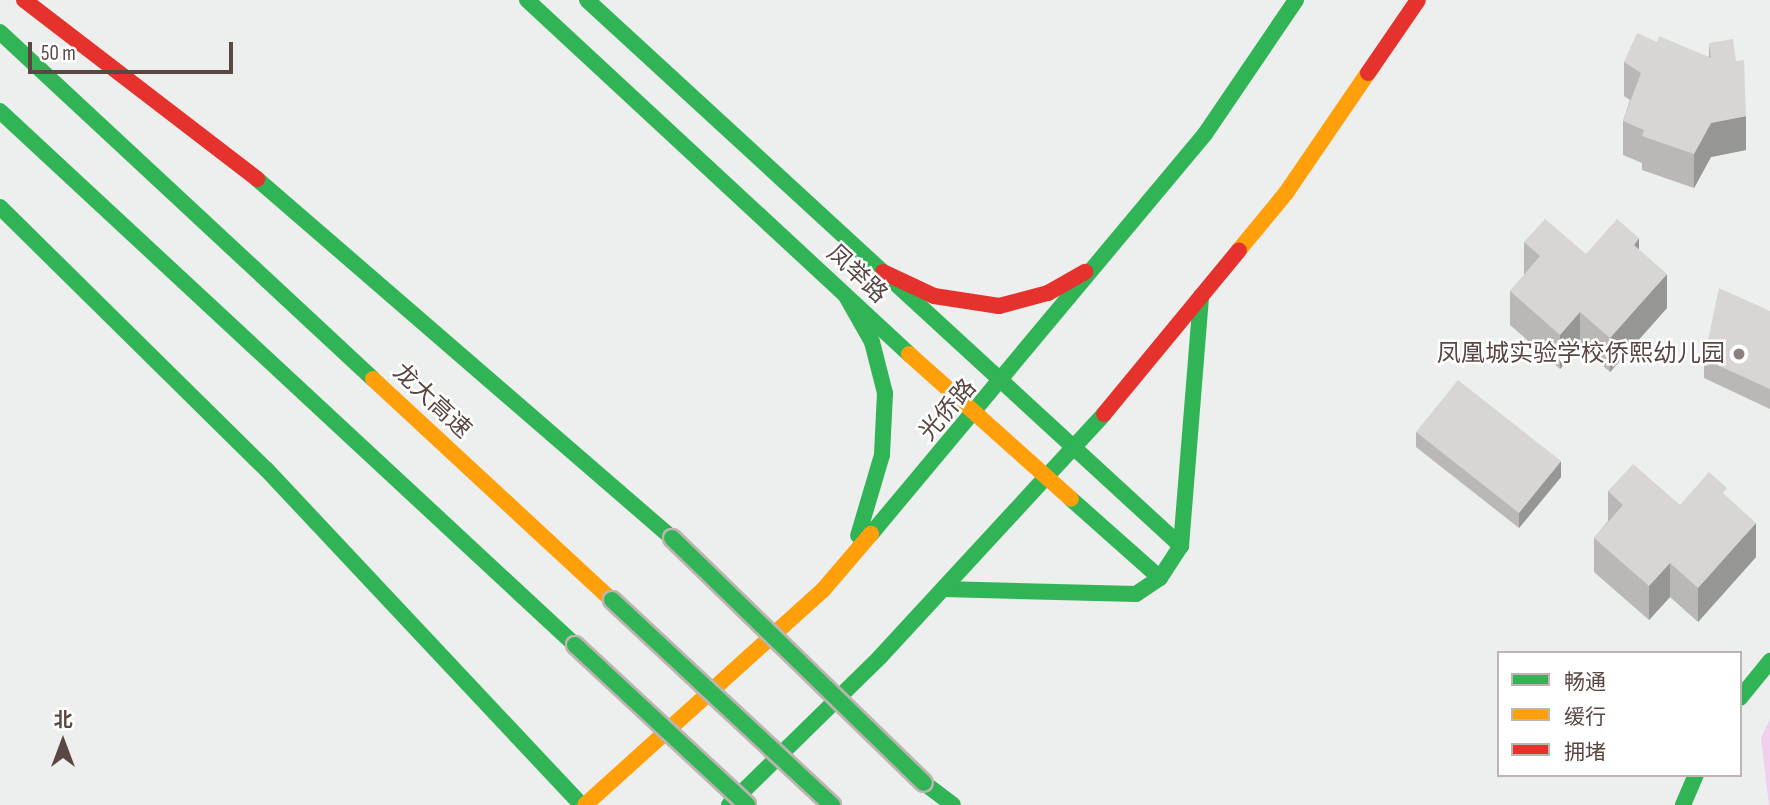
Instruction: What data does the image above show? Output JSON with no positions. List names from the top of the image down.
{
  "streets": {
    "main road": ["凤举路", "龙大高速", "光侨路"]
  },
  "crossings": [
    ["凤举路", "光侨路"]
  ],
  "places": ["凤凰城实验学校侨熙幼儿园"],
  "legend": ["畅通", "缓行", "拥堵"],
  "scale_bar": "50 m",
  "north": "top"
}
